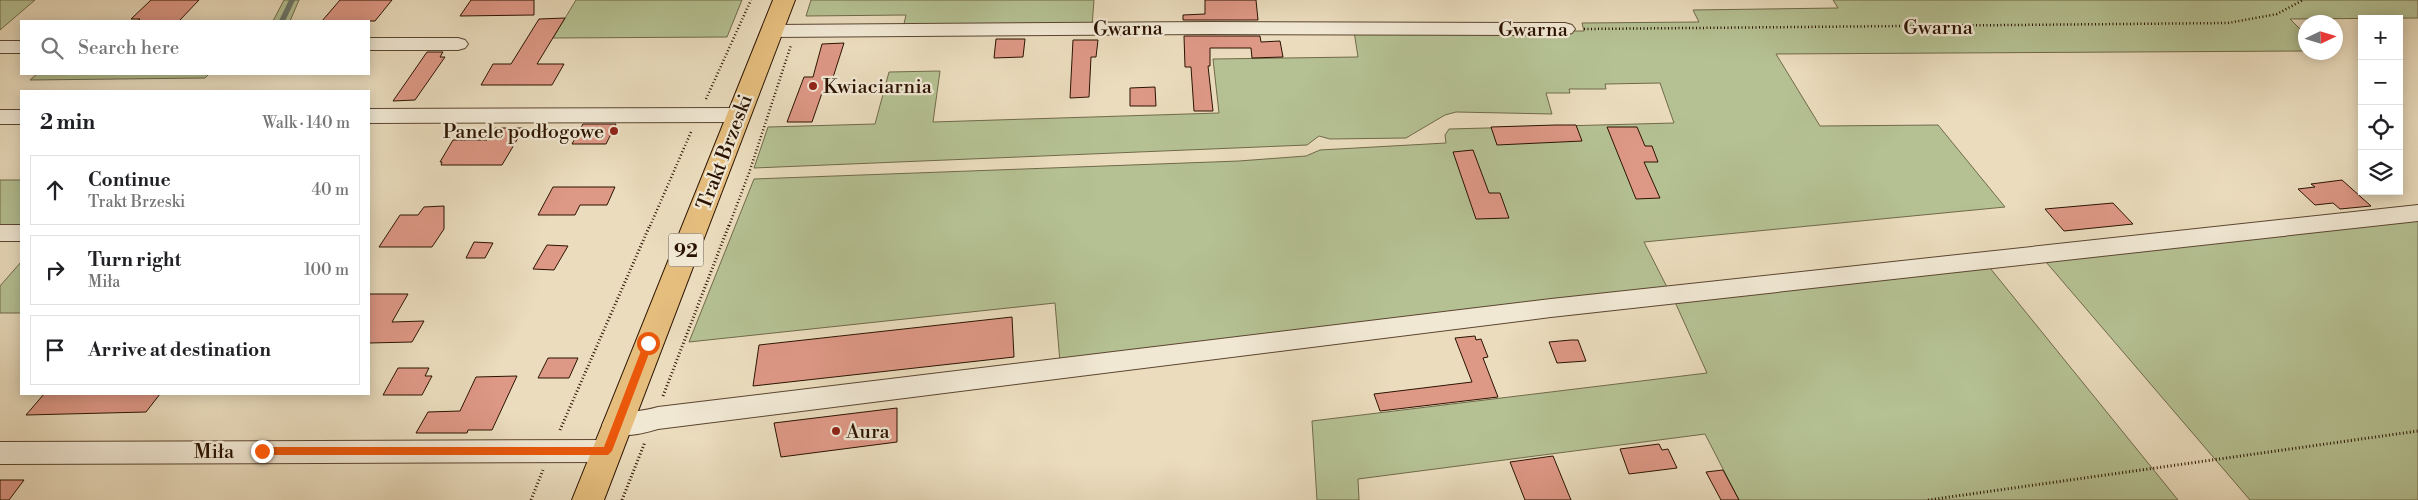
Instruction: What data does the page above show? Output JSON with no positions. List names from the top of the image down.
{
  "streets": {
    "main road": ["Trakt Brzeski", "92"],
    "street": ["Gwarna", "Miła"]
  },
  "crossings": [
    ["Gwarna", "Trakt Brzeski"],
    ["Trakt Brzeski", "Miła"]
  ],
  "places": ["Kwiaciarnia", "Panele podłogowe", "Aura"],
  "north": "right",
  "page": {
    "map_buttons": ["+", "−"],
    "search": "Search here",
    "heading": ["2 min", "Walk · 140 m"],
    "list": [
      ["Continue", "Trakt Brzeski", "40 m"],
      ["Turn right", "Miła", "100 m"],
      "Arrive at destination"
    ]
  }
}
